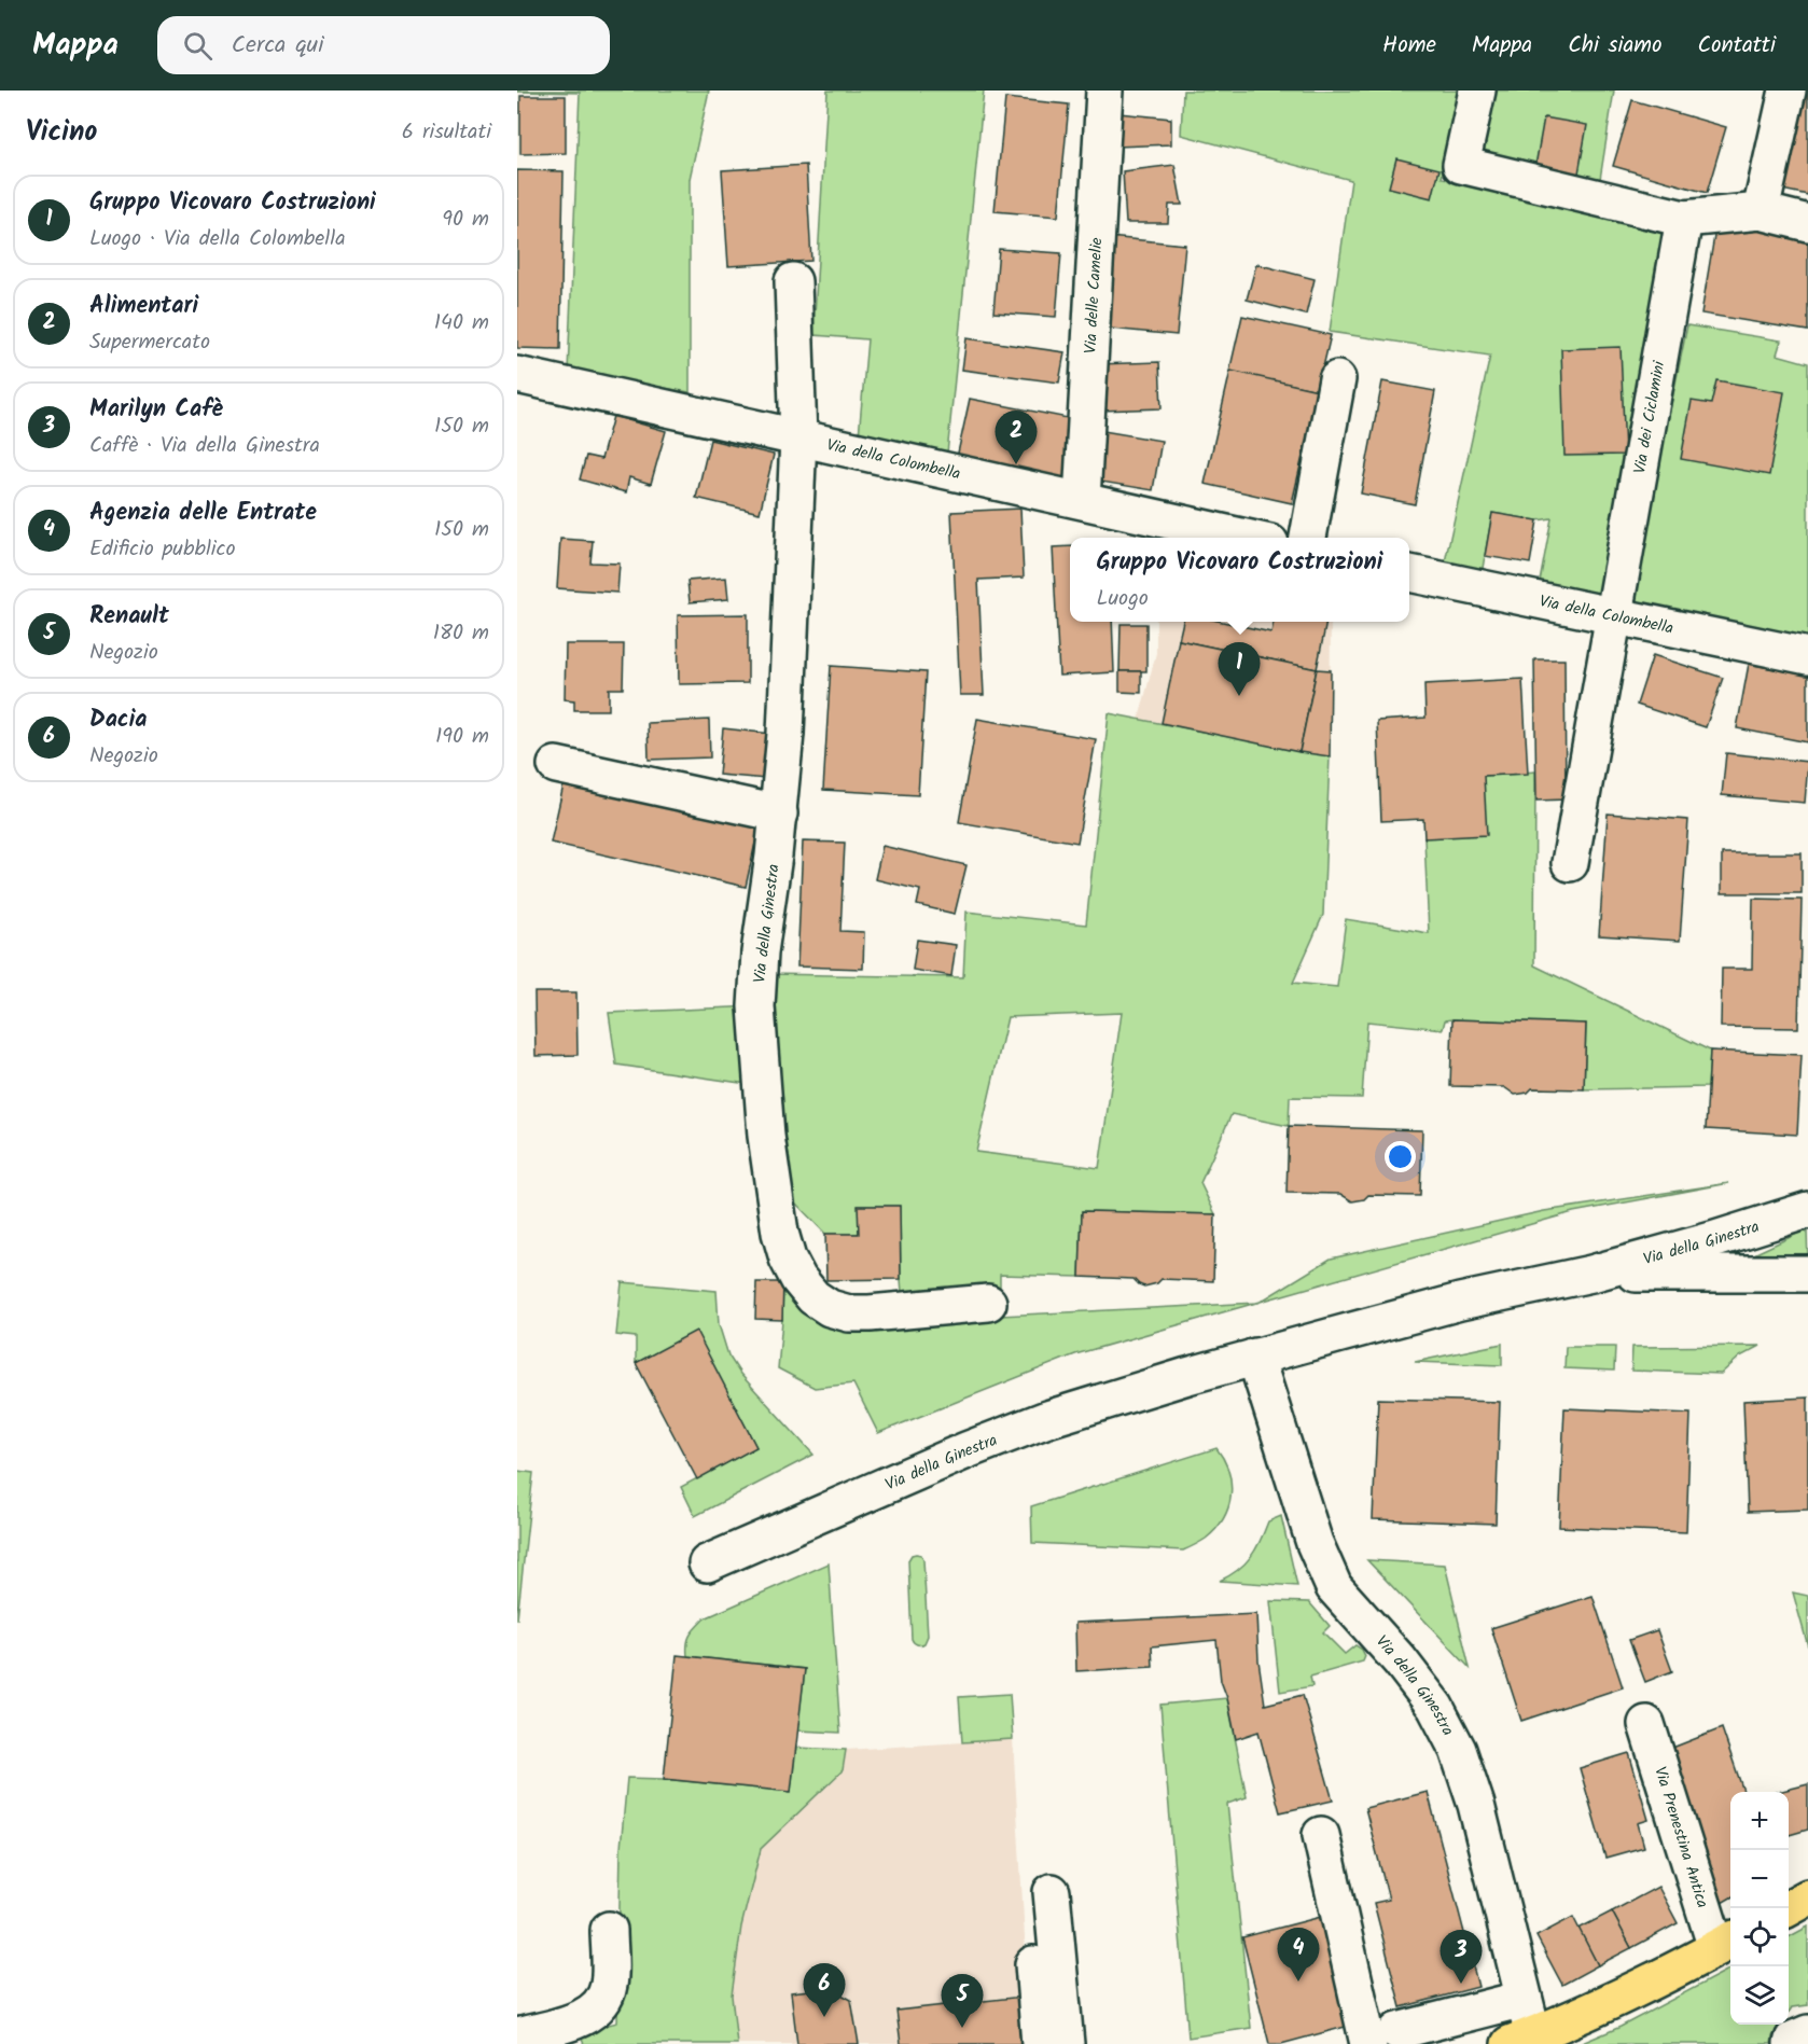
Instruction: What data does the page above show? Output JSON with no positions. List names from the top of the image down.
{
  "streets": {
    "main road": ["Via Prenestina Antica"],
    "street": [
      "Via delle Camelie",
      "Via dei Ciclamini",
      "Via della Colombella",
      "Via della Ginestra"
    ]
  },
  "crossings": [
    ["Via delle Camelie", "Via della Colombella"],
    ["Via dei Ciclamini", "Via della Colombella"],
    ["Via della Colombella", "Via della Ginestra"],
    ["Via della Ginestra", "Via Prenestina Antica"]
  ],
  "page": {
    "header": "Mappa",
    "search": "Cerca qui",
    "nav": [
      "Home",
      "Mappa",
      "Chi siamo",
      "Contatti"
    ],
    "heading": ["Vicino", "6 risultati"],
    "list": [
      {
        "mark": "1",
        "name": "Gruppo Vicovaro Costruzioni",
        "note": "Luogo · Via della Colombella",
        "value": "90 m"
      },
      {
        "mark": "2",
        "name": "Alimentari",
        "note": "Supermercato",
        "value": "140 m"
      },
      {
        "mark": "3",
        "name": "Marilyn Cafè",
        "note": "Caffè · Via della Ginestra",
        "value": "150 m"
      },
      {
        "mark": "4",
        "name": "Agenzia delle Entrate",
        "note": "Edificio pubblico",
        "value": "150 m"
      },
      {
        "mark": "5",
        "name": "Renault",
        "note": "Negozio",
        "value": "180 m"
      },
      {
        "mark": "6",
        "name": "Dacia",
        "note": "Negozio",
        "value": "190 m"
      }
    ],
    "pins": [
      "2",
      "1",
      "4",
      "3",
      "6",
      "5"
    ],
    "popup": ["Gruppo Vicovaro Costruzioni", "Luogo"],
    "map_buttons": ["+", "−"]
  }
}
